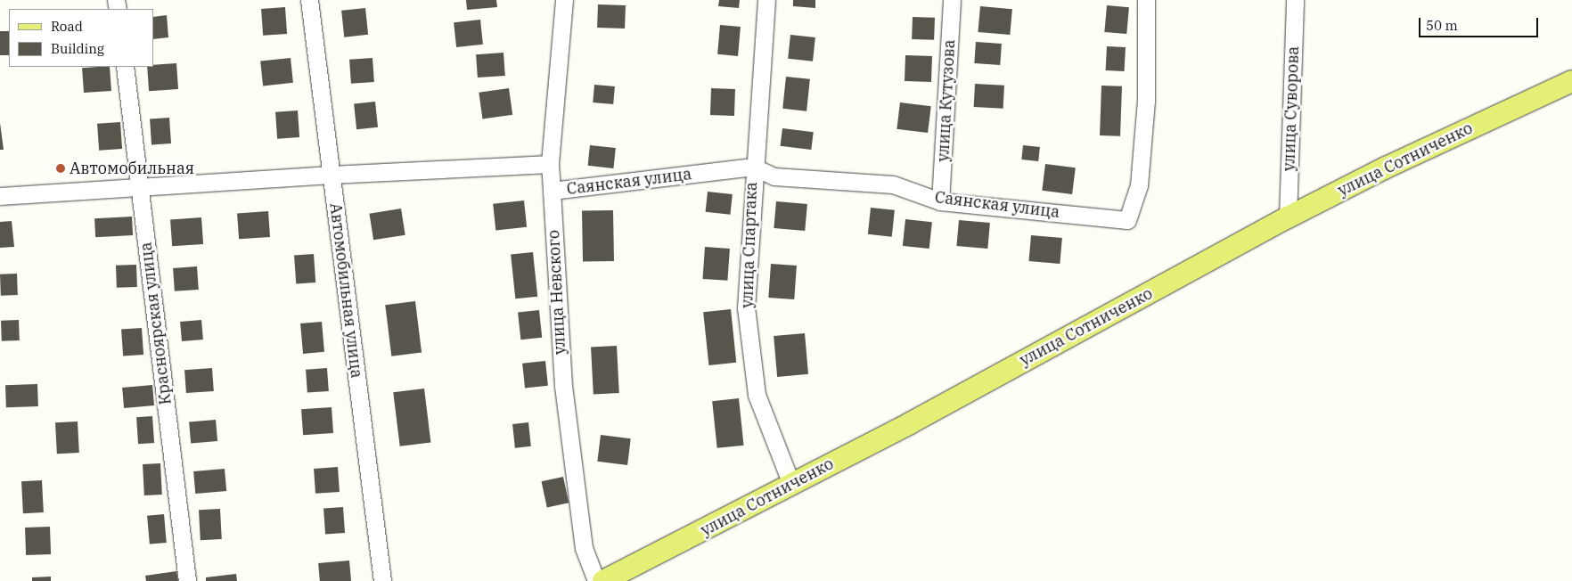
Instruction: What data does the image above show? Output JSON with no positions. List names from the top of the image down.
{
  "streets": {
    "main road": ["улица Сотниченко"],
    "street": [
      "улица Кутузова",
      "улица Суворова",
      "Саянская улица",
      "улица Спартака",
      "Автомобильная улица",
      "улица Невского",
      "Красноярская улица"
    ]
  },
  "crossings": [
    ["улица Кутузова", "Саянская улица"],
    ["улица Суворова", "улица Сотниченко"],
    ["улица Сотниченко", "улица Спартака"],
    ["Саянская улица", "улица Спартака"],
    ["Саянская улица", "Автомобильная улица"],
    ["Саянская улица", "улица Невского"],
    ["Саянская улица", "Красноярская улица"]
  ],
  "places": ["Автомобильная"],
  "legend": ["Road", "Building"],
  "scale_bar": "50 m"
}
